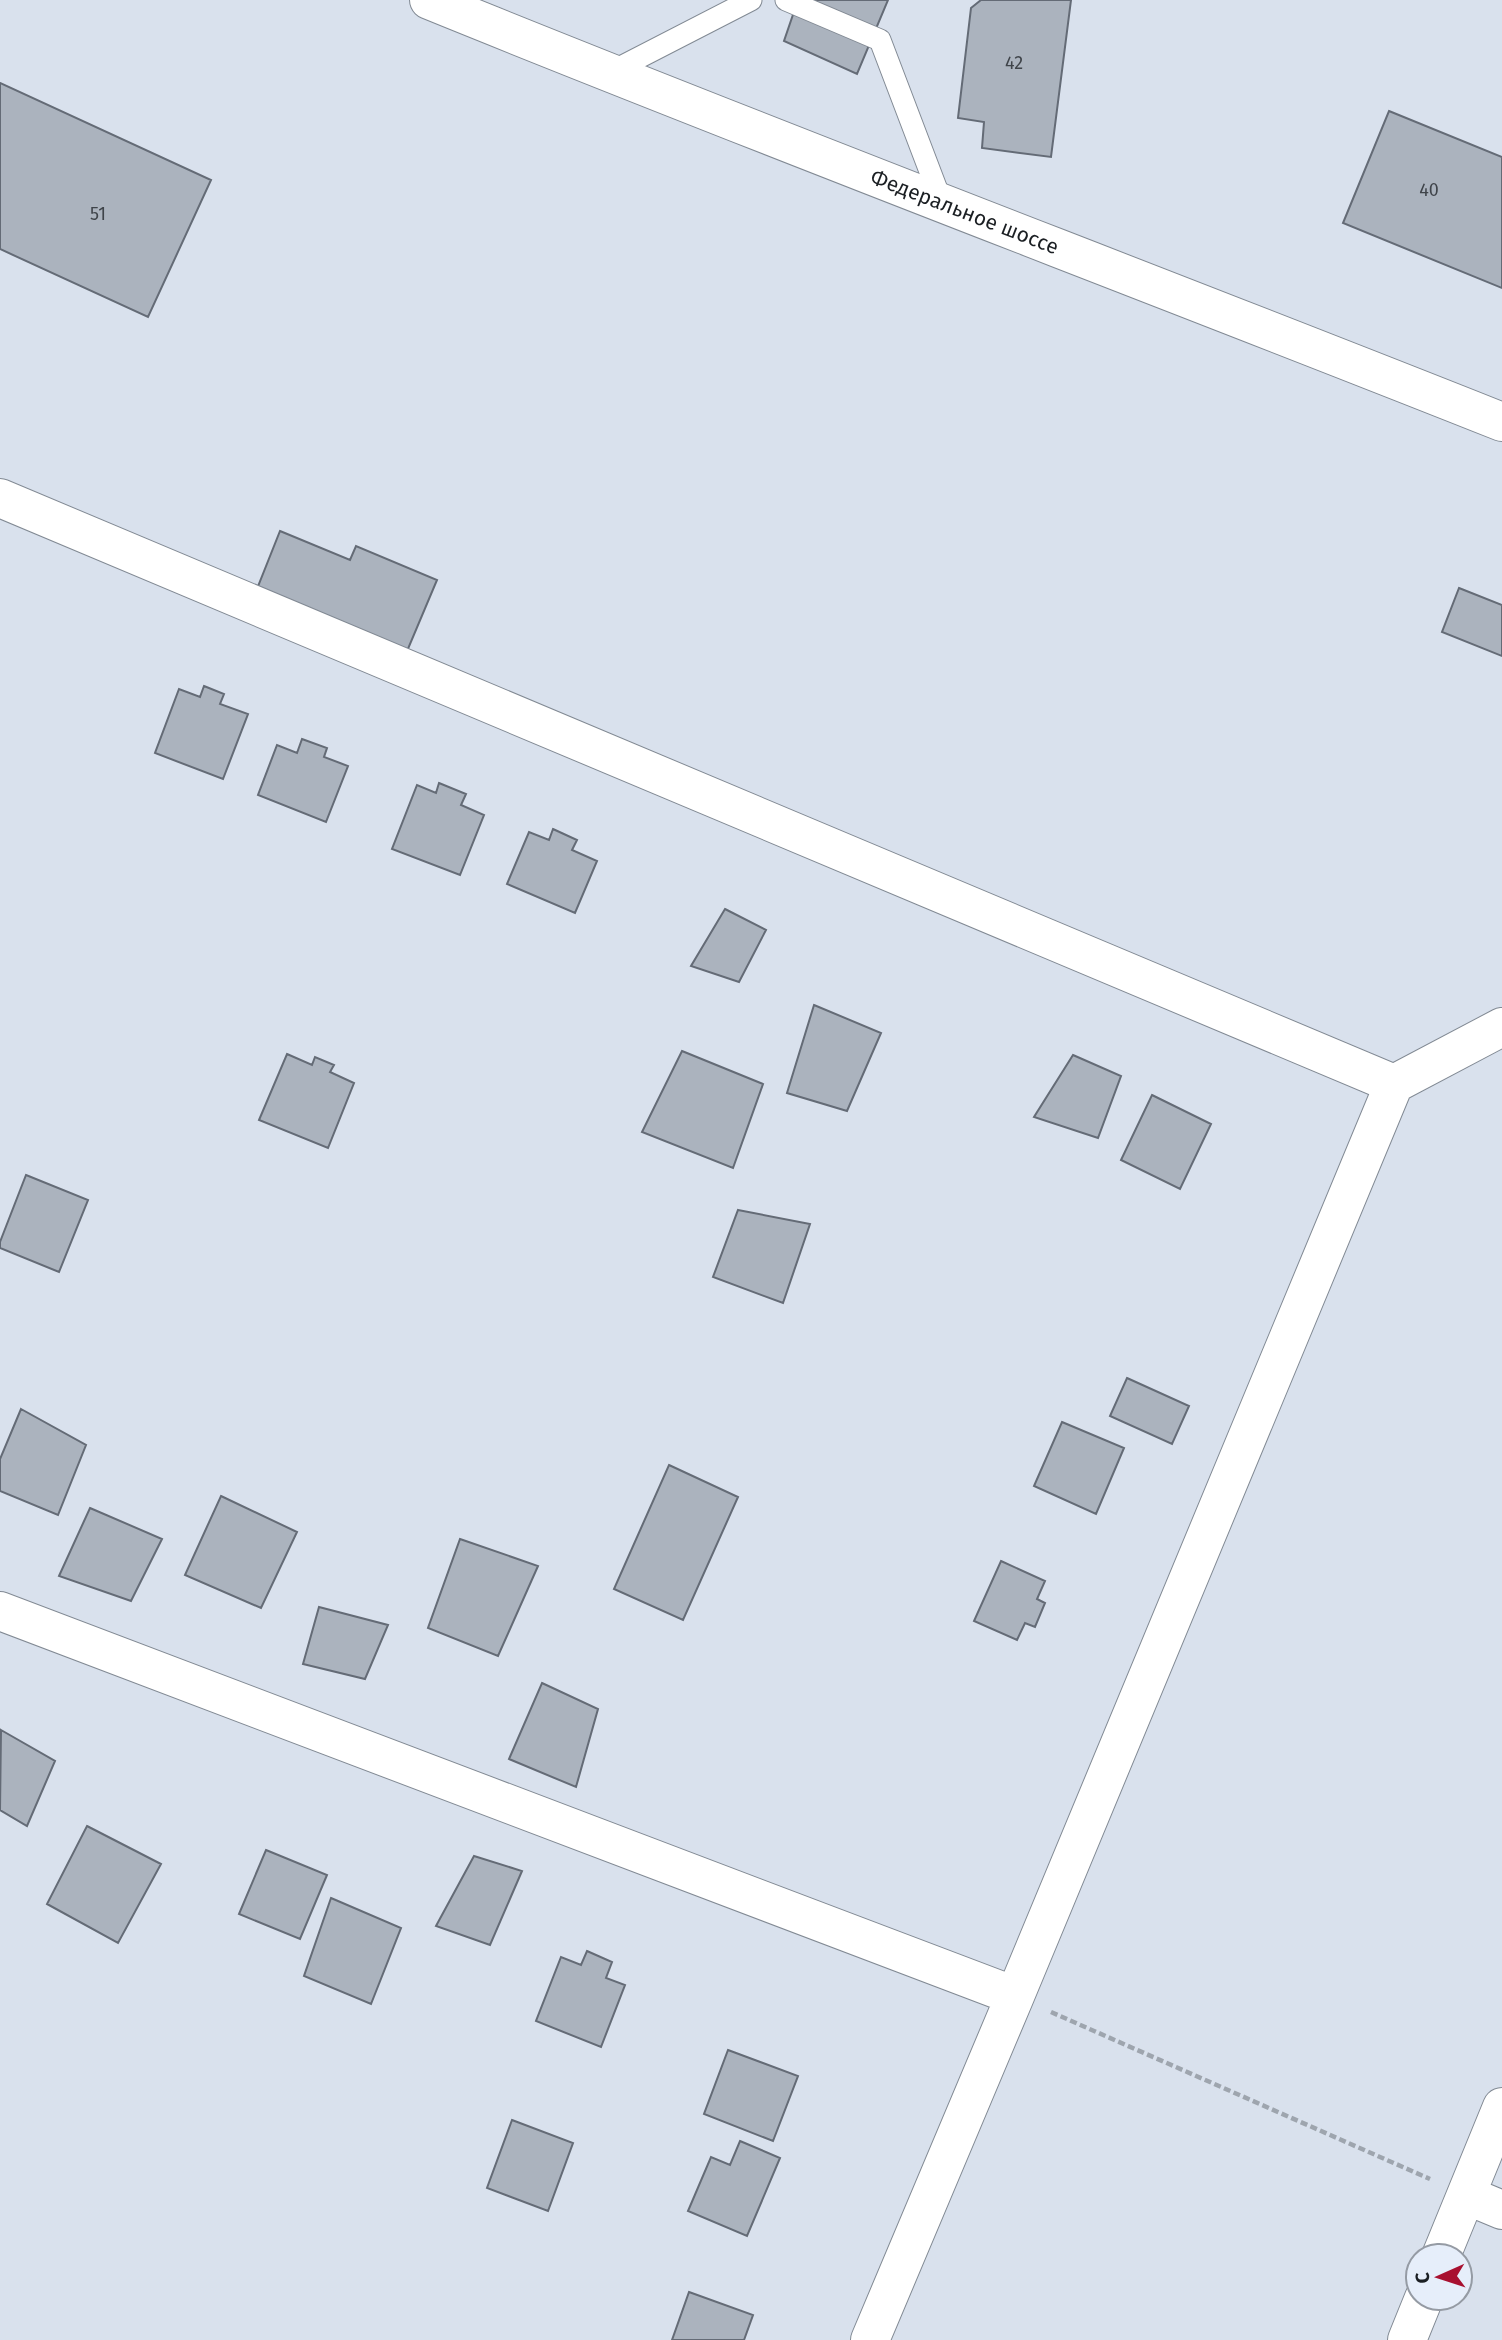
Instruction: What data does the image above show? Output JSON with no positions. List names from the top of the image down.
{
  "streets": {
    "main road": ["Федеральное шоссе"]
  },
  "house_numbers": ["42", "40", "51"],
  "north": "left"
}
